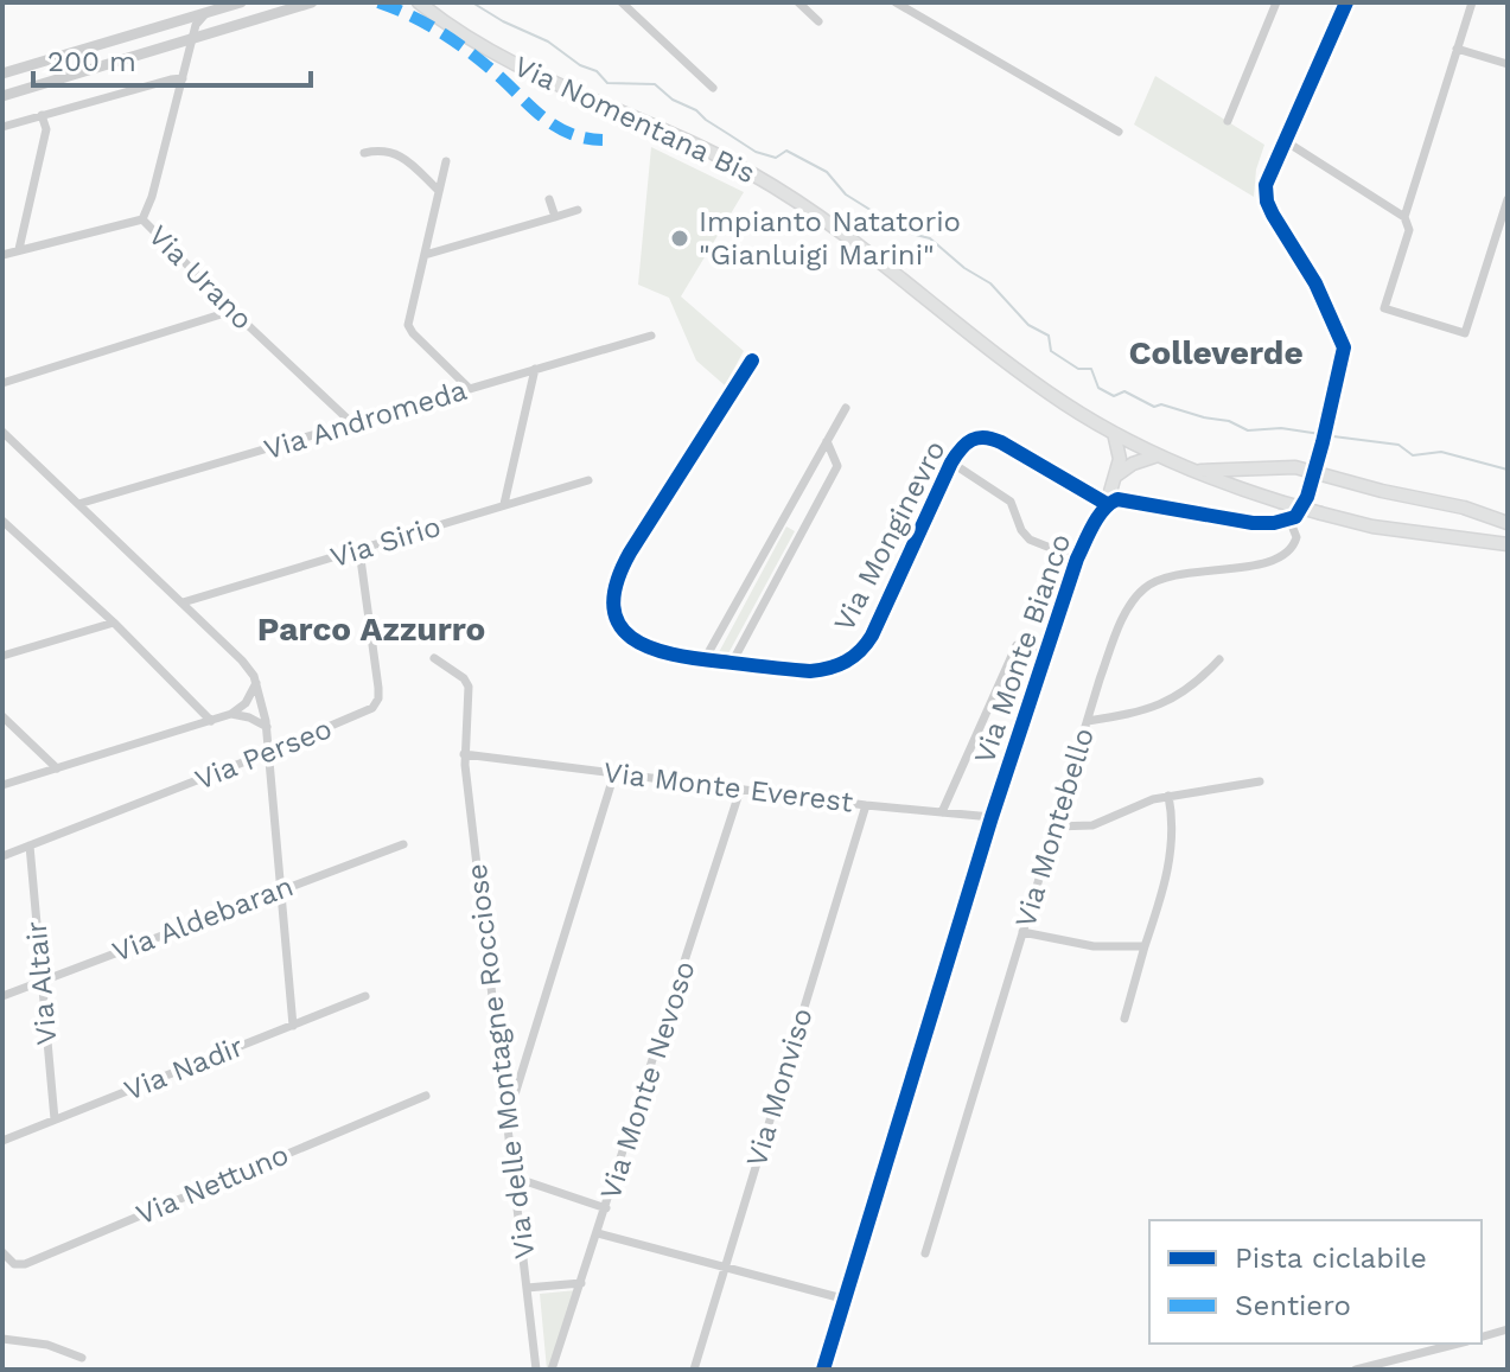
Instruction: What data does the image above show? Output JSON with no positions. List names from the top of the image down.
{
  "streets": {
    "main road": ["Via Nomentana Bis"],
    "street": [
      "Via Urano",
      "Via Andromeda",
      "Via Monginevro",
      "Via Sirio",
      "Via Monte Bianco",
      "Via Perseo",
      "Via Monte Everest",
      "Via Montebello",
      "Via Aldebaran",
      "Via Altair",
      "Via delle Montagne Rocciose",
      "Via Nadir",
      "Via Monte Nevoso",
      "Via Monviso",
      "Via Nettuno"
    ]
  },
  "crossings": [
    ["Via Urano", "Via Andromeda"],
    ["Via Monginevro", "Via Monte Bianco"],
    ["Via Sirio", "Via Perseo"],
    ["Via Monte Bianco", "Via Monte Everest"],
    ["Via Perseo", "Via Altair"],
    ["Via Monte Everest", "Via delle Montagne Rocciose"],
    ["Via Monte Everest", "Via Monte Nevoso"],
    ["Via Monte Everest", "Via Monviso"],
    ["Via Aldebaran", "Via Altair"],
    ["Via Altair", "Via Nadir"]
  ],
  "districts": ["Colleverde", "Parco Azzurro"],
  "places": ["Impianto Natatorio \"Gianluigi Marini\""],
  "legend": ["Pista ciclabile", "Sentiero"],
  "scale_bar": "200 m"
}
